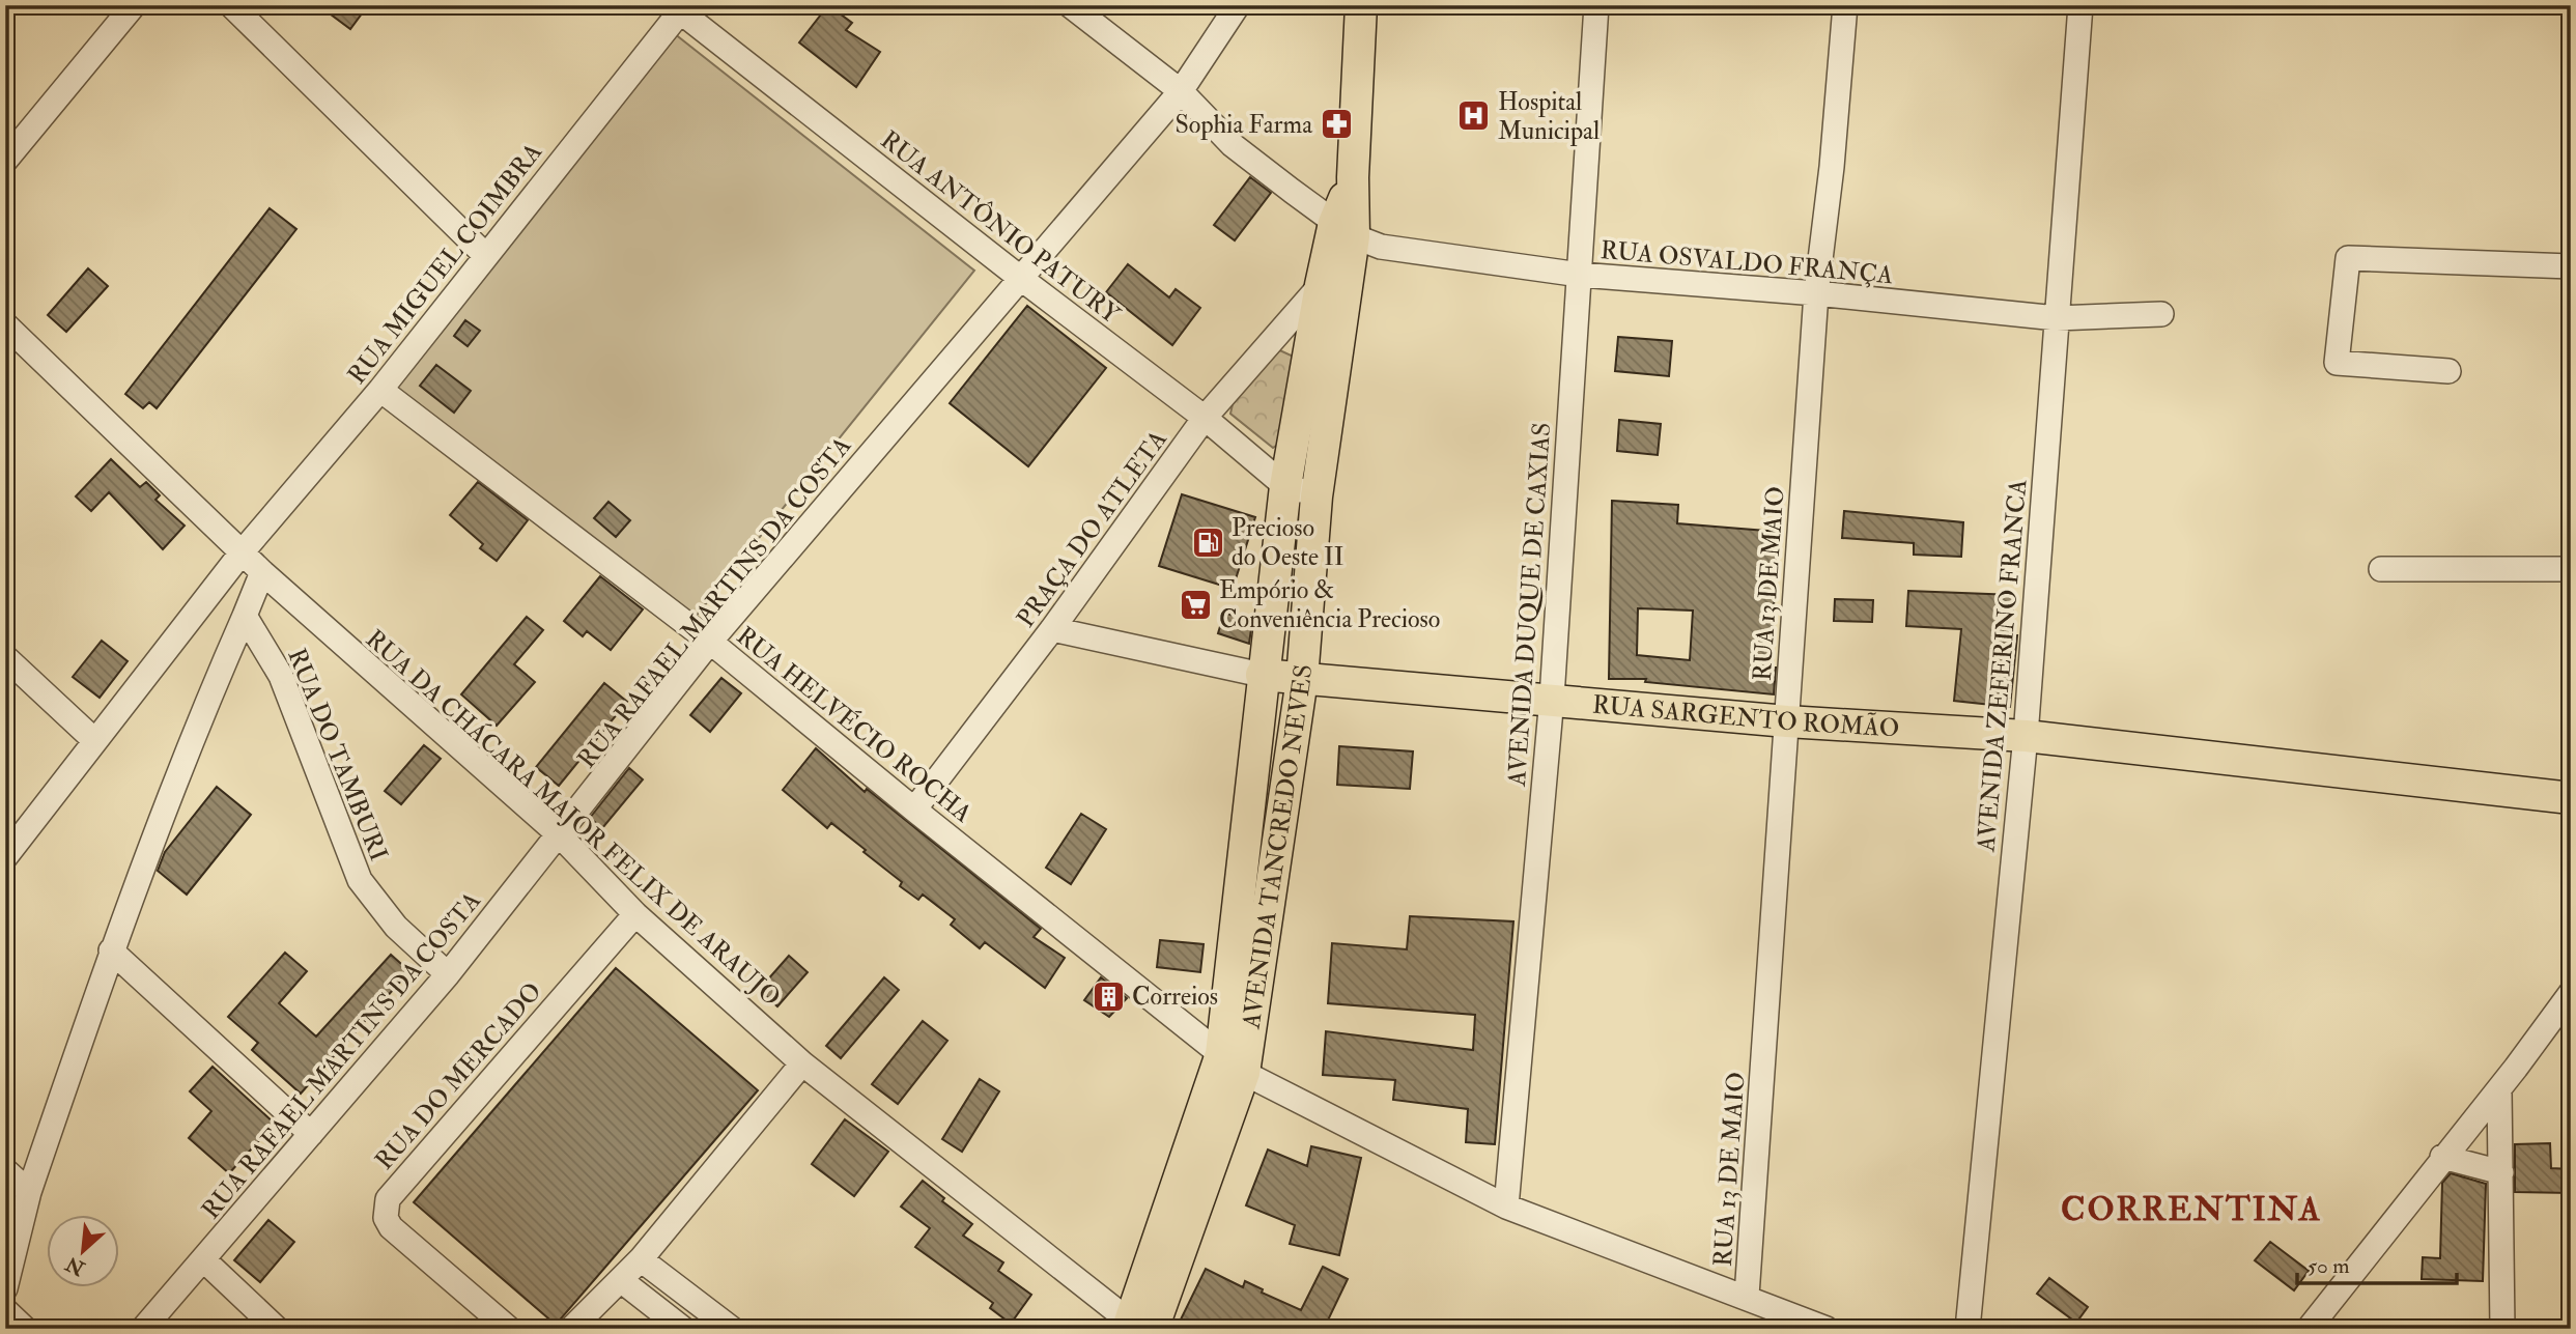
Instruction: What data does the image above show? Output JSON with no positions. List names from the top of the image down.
{
  "streets": {
    "main road": ["RUA SARGENTO ROMÃO", "AVENIDA TANCREDO NEVES"],
    "street": [
      "RUA ANTÔNIO PATURY",
      "RUA OSVALDO FRANÇA",
      "RUA MIGUEL COIMBRA",
      "PRAÇA DO ATLETA",
      "RUA 13 DE MAIO",
      "RUA RAFAEL MARTINS DA COSTA",
      "AVENIDA DUQUE DE CAXIAS",
      "AVENIDA ZEFERINO FRANCA",
      "RUA HELVÉCIO ROCHA",
      "RUA DO TAMBURI",
      "RUA DA CHÁCARA MAJOR FELIX DE ARAUJO",
      "RUA DO MERCADO"
    ]
  },
  "crossings": [
    ["RUA ANTÔNIO PATURY", "RUA MIGUEL COIMBRA"],
    ["RUA ANTÔNIO PATURY", "PRAÇA DO ATLETA"],
    ["RUA ANTÔNIO PATURY", "RUA RAFAEL MARTINS DA COSTA"],
    ["RUA ANTÔNIO PATURY", "AVENIDA TANCREDO NEVES"],
    ["RUA OSVALDO FRANÇA", "RUA 13 DE MAIO"],
    ["RUA OSVALDO FRANÇA", "RUA RAFAEL MARTINS DA COSTA"],
    ["RUA OSVALDO FRANÇA", "AVENIDA DUQUE DE CAXIAS"],
    ["RUA OSVALDO FRANÇA", "AVENIDA ZEFERINO FRANCA"],
    ["RUA OSVALDO FRANÇA", "AVENIDA TANCREDO NEVES"],
    ["RUA MIGUEL COIMBRA", "RUA HELVÉCIO ROCHA"],
    ["RUA MIGUEL COIMBRA", "RUA DA CHÁCARA MAJOR FELIX DE ARAUJO"],
    ["PRAÇA DO ATLETA", "RUA HELVÉCIO ROCHA"],
    ["PRAÇA DO ATLETA", "AVENIDA TANCREDO NEVES"],
    ["RUA 13 DE MAIO", "RUA SARGENTO ROMÃO"],
    ["RUA 13 DE MAIO", "RUA HELVÉCIO ROCHA"],
    ["RUA RAFAEL MARTINS DA COSTA", "RUA HELVÉCIO ROCHA"],
    ["RUA RAFAEL MARTINS DA COSTA", "RUA DO TAMBURI"],
    ["RUA RAFAEL MARTINS DA COSTA", "RUA DA CHÁCARA MAJOR FELIX DE ARAUJO"],
    ["AVENIDA DUQUE DE CAXIAS", "RUA SARGENTO ROMÃO"],
    ["AVENIDA DUQUE DE CAXIAS", "RUA HELVÉCIO ROCHA"],
    ["AVENIDA ZEFERINO FRANCA", "RUA SARGENTO ROMÃO"],
    ["RUA SARGENTO ROMÃO", "AVENIDA TANCREDO NEVES"],
    ["RUA HELVÉCIO ROCHA", "AVENIDA TANCREDO NEVES"],
    ["RUA DA CHÁCARA MAJOR FELIX DE ARAUJO", "AVENIDA TANCREDO NEVES"],
    ["RUA DA CHÁCARA MAJOR FELIX DE ARAUJO", "RUA DO MERCADO"]
  ],
  "districts": ["CORRENTINA"],
  "places": {
    "hospital": ["Hospital Municipal"],
    "pharmacy": ["Sophia Farma"],
    "fuel station": ["Precioso do Oeste II"],
    "supermarket": ["Empório & Conveniência Precioso"],
    "building": ["Correios"]
  },
  "scale_bar": "50 m",
  "north": "bottom left"
}
